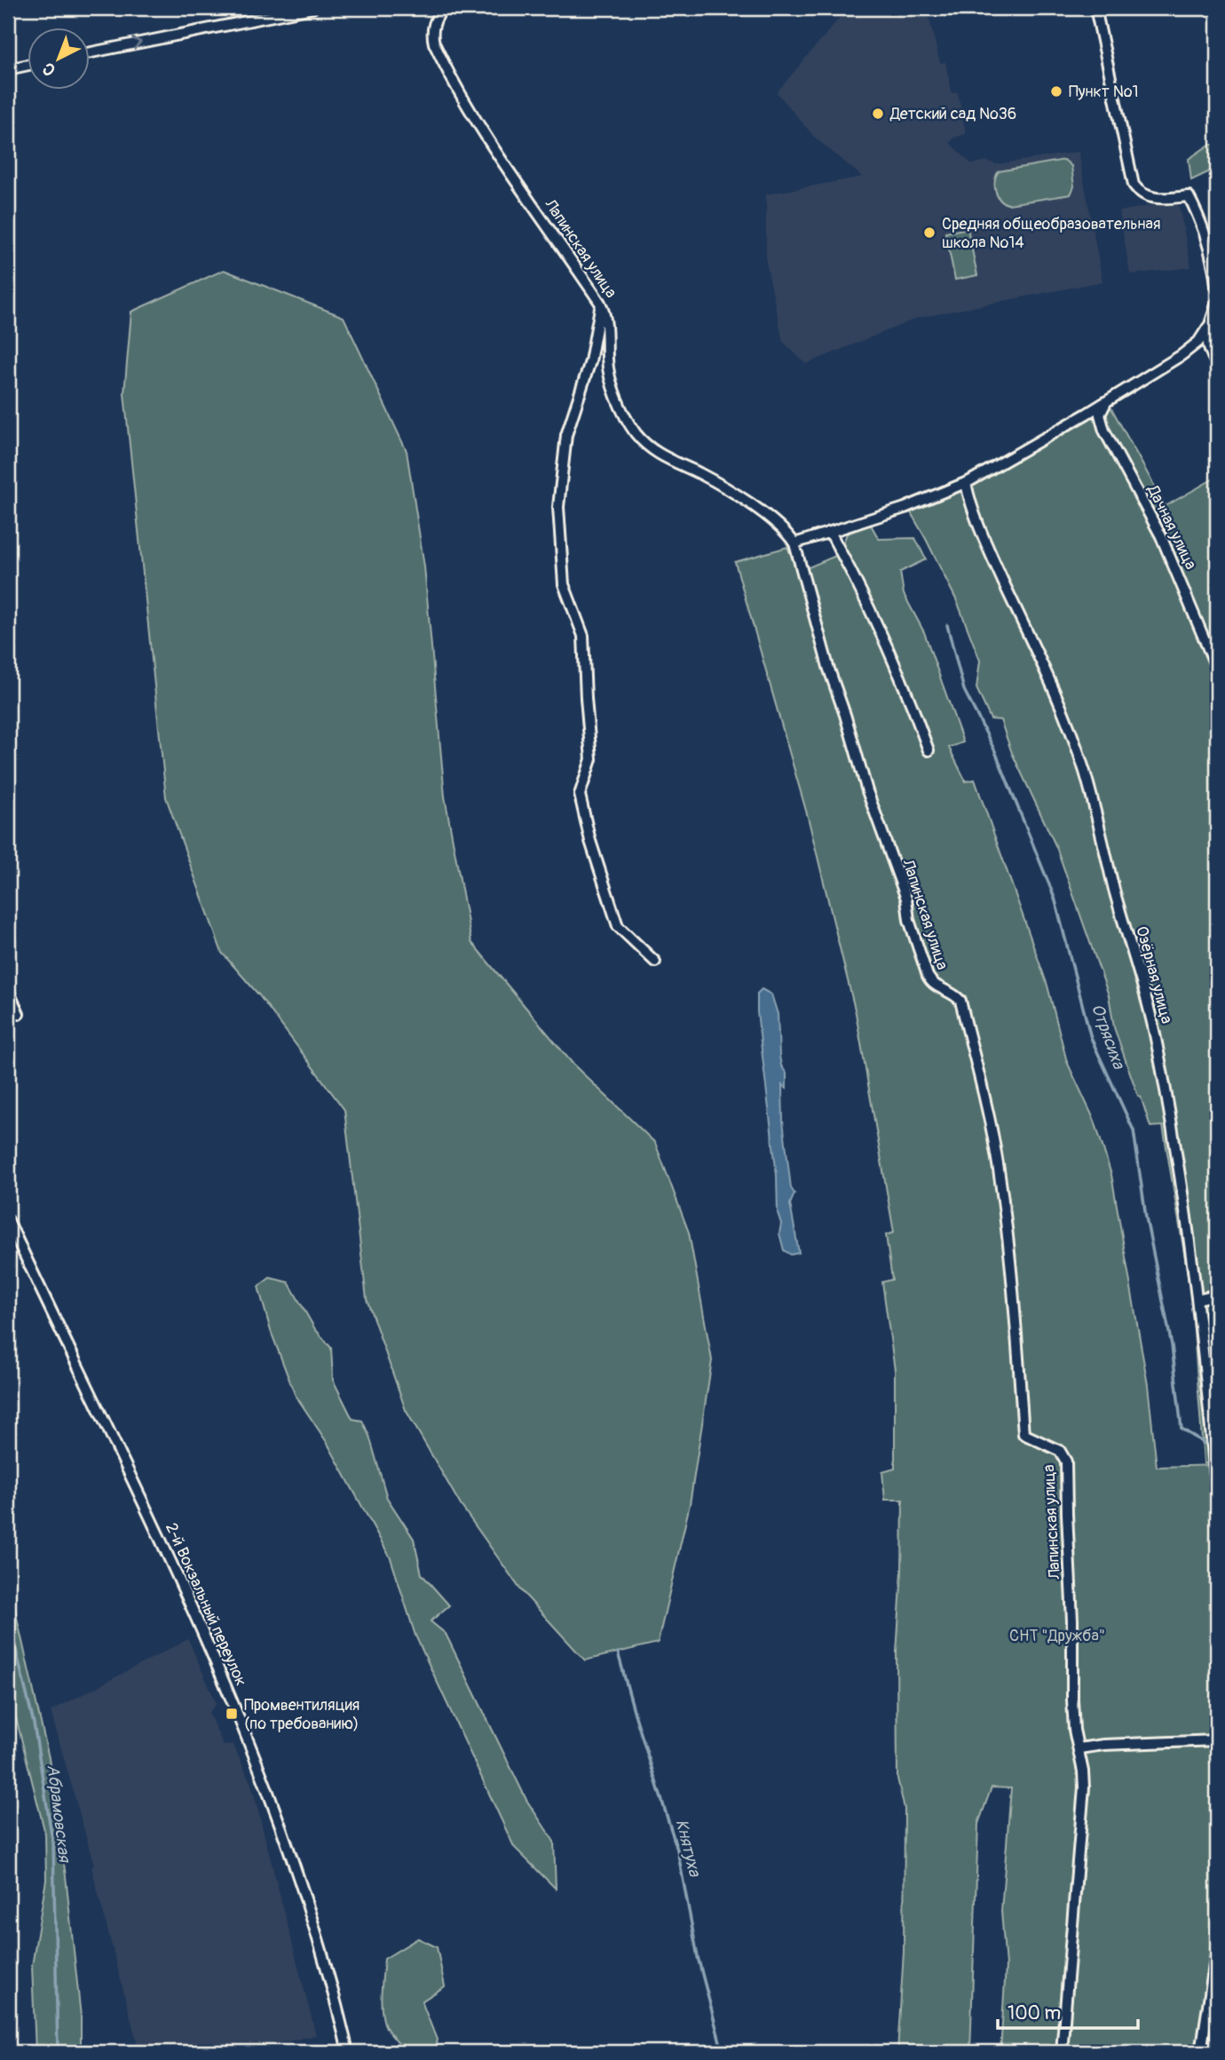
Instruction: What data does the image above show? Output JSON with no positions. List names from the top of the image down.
{
  "streets": {
    "street": [
      "Лапинская улица",
      "Дачная улица",
      "Озёрная улица",
      "2-й Вокзальный переулок"
    ]
  },
  "water": ["Отрясиха", "Абрамовская", "Княтуха"],
  "parks": ["СНТ \"Дружба\""],
  "places": {
    "other": ["Пункт №1", "Детский сад №36", "Средняя общеобразовательная школа №14"],
    "transit": ["Промвентиляция (по требованию)"]
  },
  "scale_bar": "100 m",
  "north": "bottom left"
}
